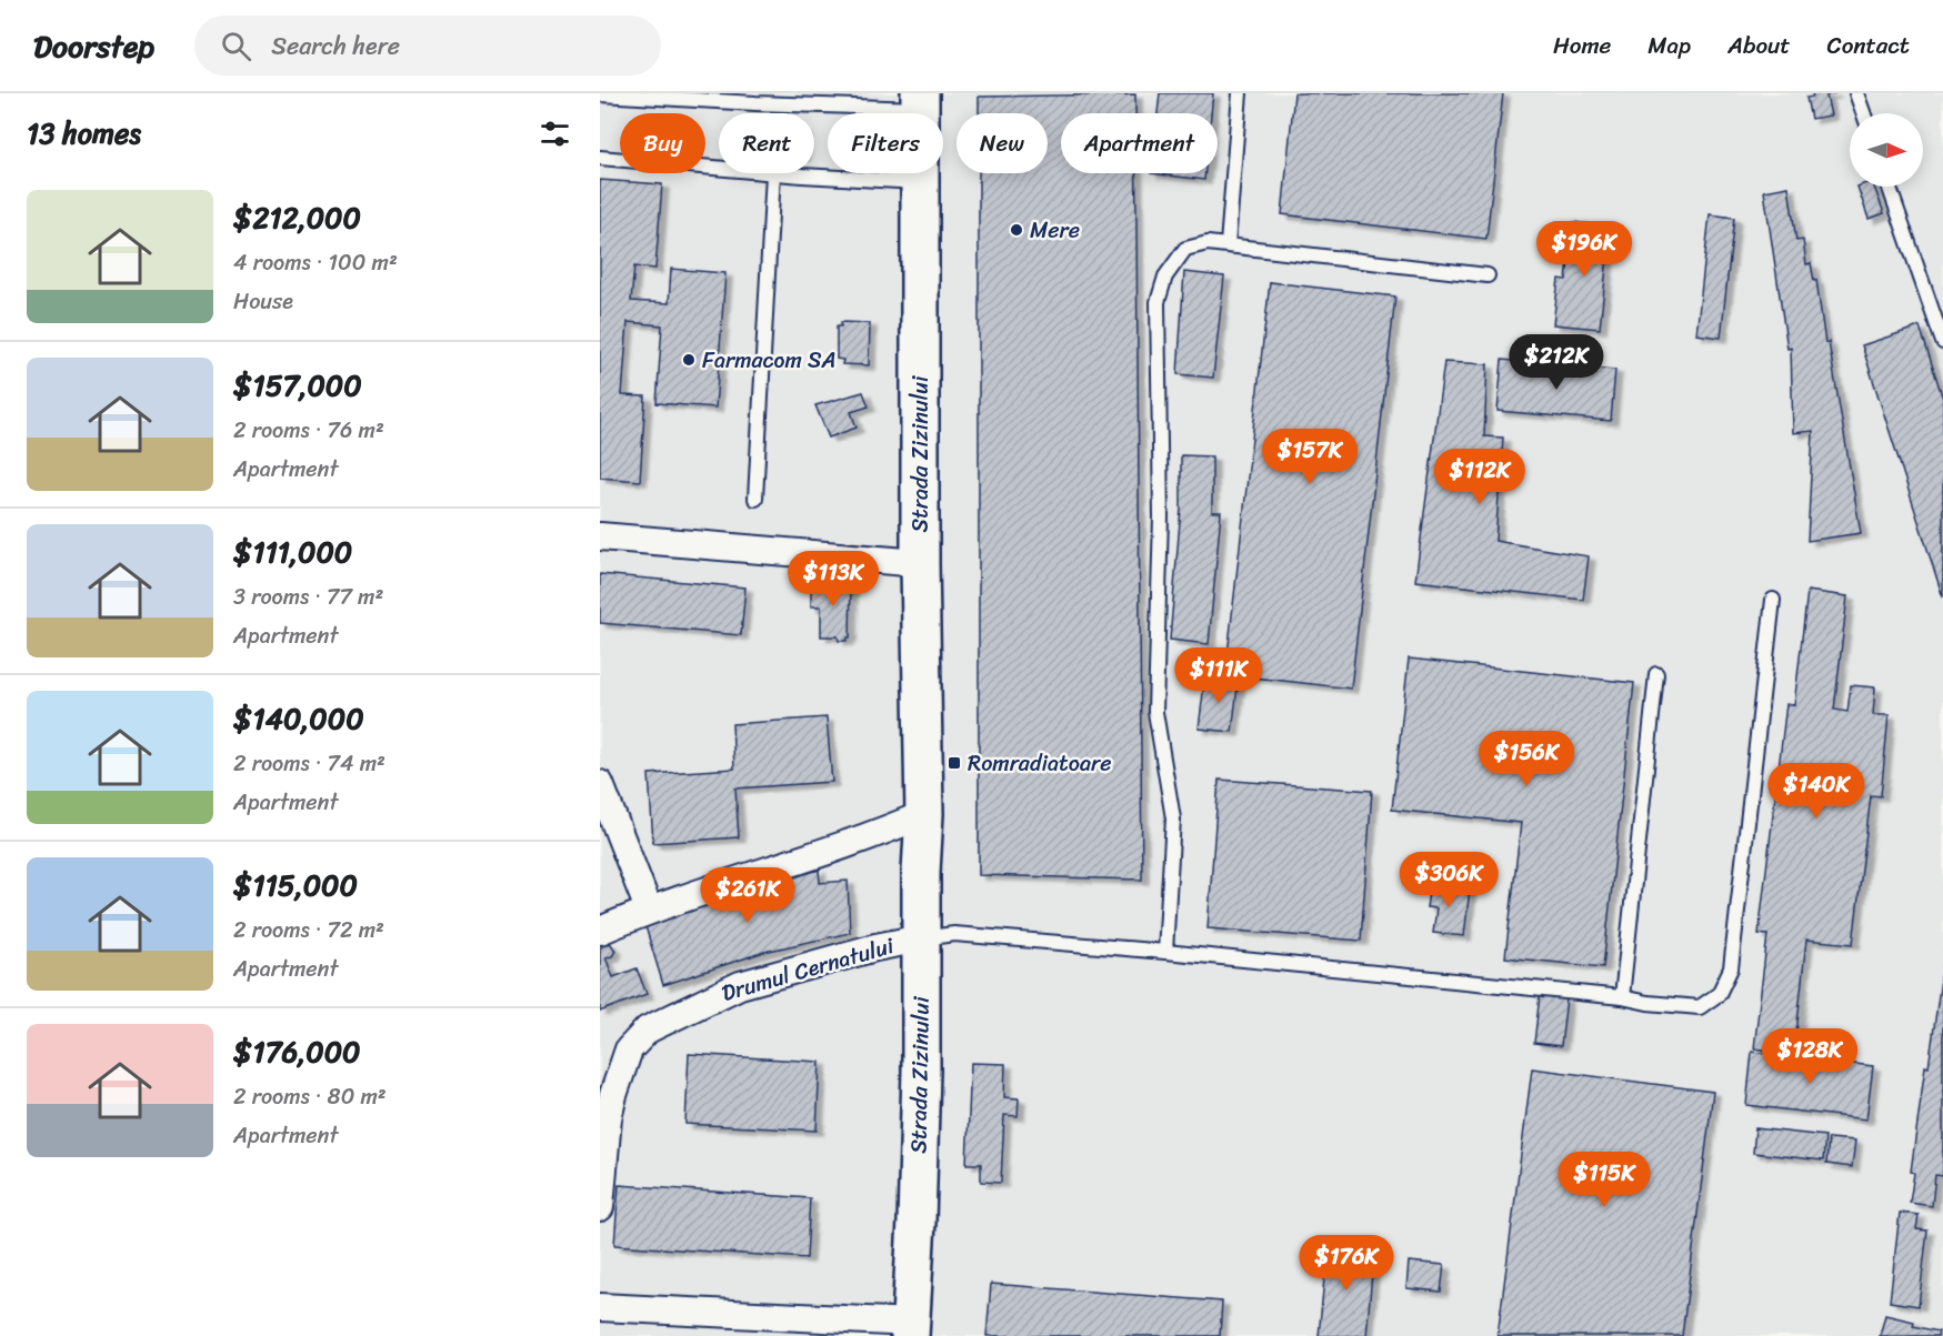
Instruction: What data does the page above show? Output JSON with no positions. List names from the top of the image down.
{
  "streets": {
    "main road": ["Strada Zizinului"],
    "street": ["Drumul Cernatului"]
  },
  "crossings": [
    ["Strada Zizinului", "Drumul Cernatului"]
  ],
  "places": {
    "other": ["Mere", "Farmacom SA"],
    "transit": ["Romradiatoare"]
  },
  "north": "right",
  "page": {
    "header": "Doorstep",
    "search": "Search here",
    "nav": [
      "Home",
      "Map",
      "About",
      "Contact"
    ],
    "heading": "13 homes",
    "chip": [
      "Buy",
      "Rent",
      "Filters",
      "New",
      "Apartment"
    ],
    "list": [
      {
        "name": "$212,000",
        "note": "4 rooms · 100 m² · House"
      },
      {
        "name": "$157,000",
        "note": "2 rooms · 76 m² · Apartment"
      },
      {
        "name": "$111,000",
        "note": "3 rooms · 77 m² · Apartment"
      },
      {
        "name": "$140,000",
        "note": "2 rooms · 74 m² · Apartment"
      },
      {
        "name": "$115,000",
        "note": "2 rooms · 72 m² · Apartment"
      },
      {
        "name": "$176,000",
        "note": "2 rooms · 80 m² · Apartment"
      }
    ],
    "price": [
      "$196K",
      "$212K",
      "$157K",
      "$112K",
      "$113K",
      "$111K",
      "$156K",
      "$140K",
      "$306K",
      "$261K",
      "$128K",
      "$115K",
      "$176K"
    ]
  }
}
